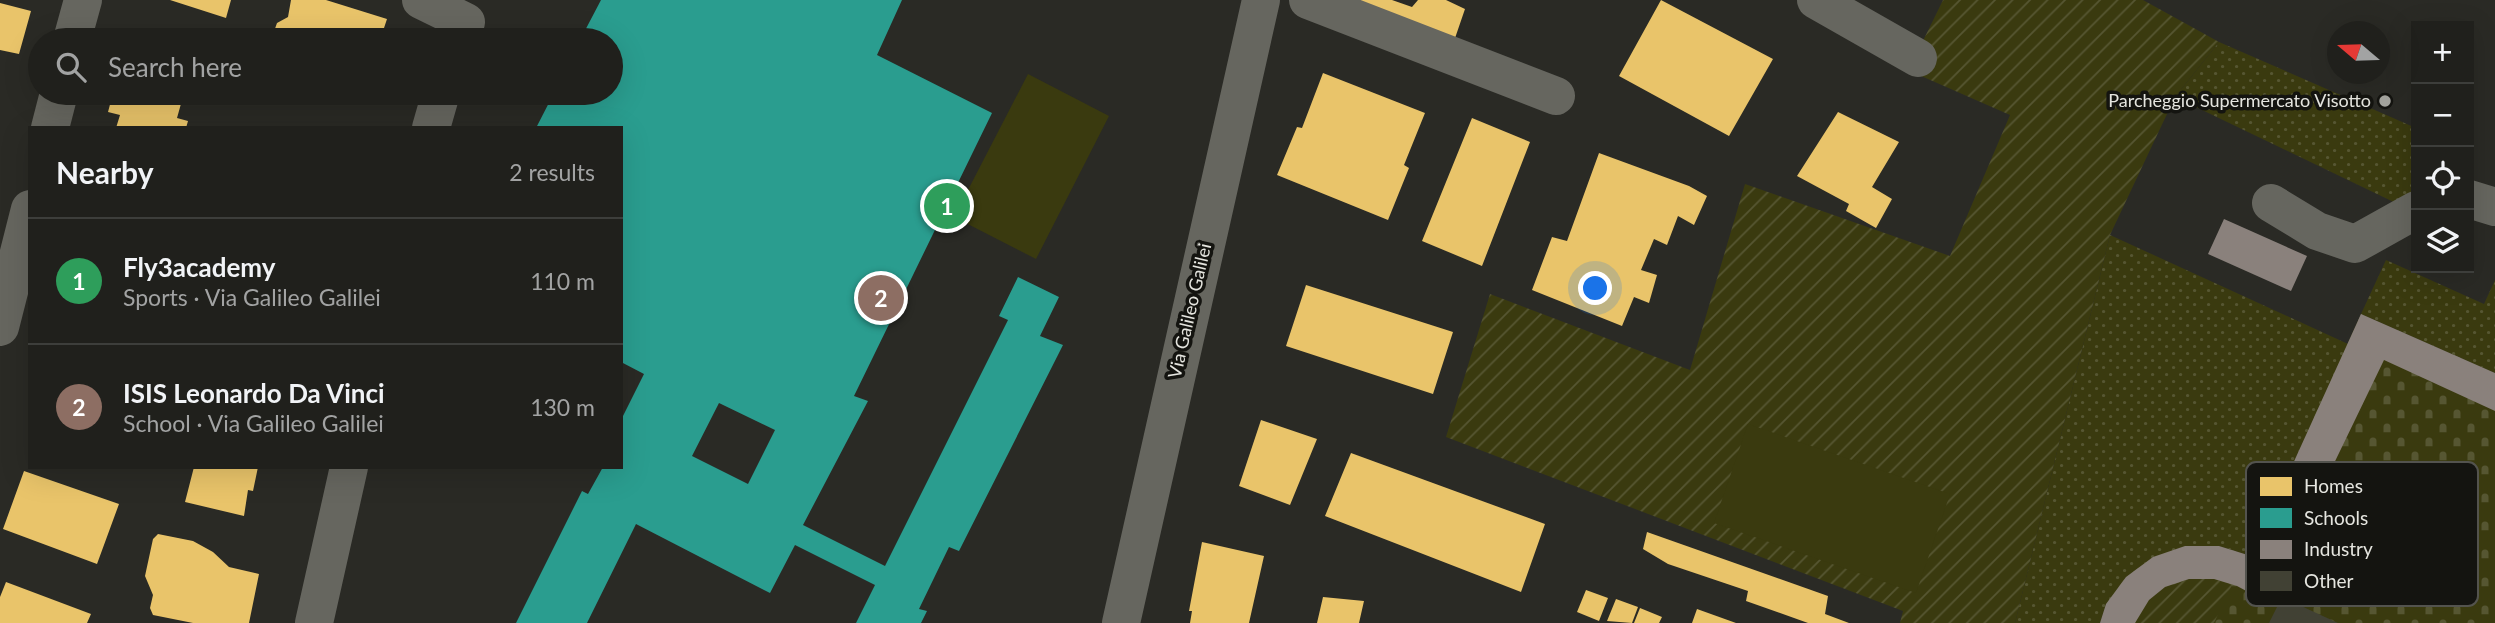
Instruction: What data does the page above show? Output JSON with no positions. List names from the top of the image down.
{
  "streets": {
    "street": ["Via Galileo Galilei"]
  },
  "places": ["Parcheggio Supermercato Visotto"],
  "legend": [
    "Homes",
    "Schools",
    "Industry",
    "Other"
  ],
  "north": "left",
  "page": {
    "map_buttons": ["+", "−"],
    "search": "Search here",
    "heading": ["Nearby", "2 results"],
    "pins": ["1", "2"],
    "list": [
      {
        "mark": "1",
        "name": "Fly3academy",
        "note": "Sports · Via Galileo Galilei",
        "value": "110 m"
      },
      {
        "mark": "2",
        "name": "ISIS Leonardo Da Vinci",
        "note": "School · Via Galileo Galilei",
        "value": "130 m"
      }
    ]
  }
}
